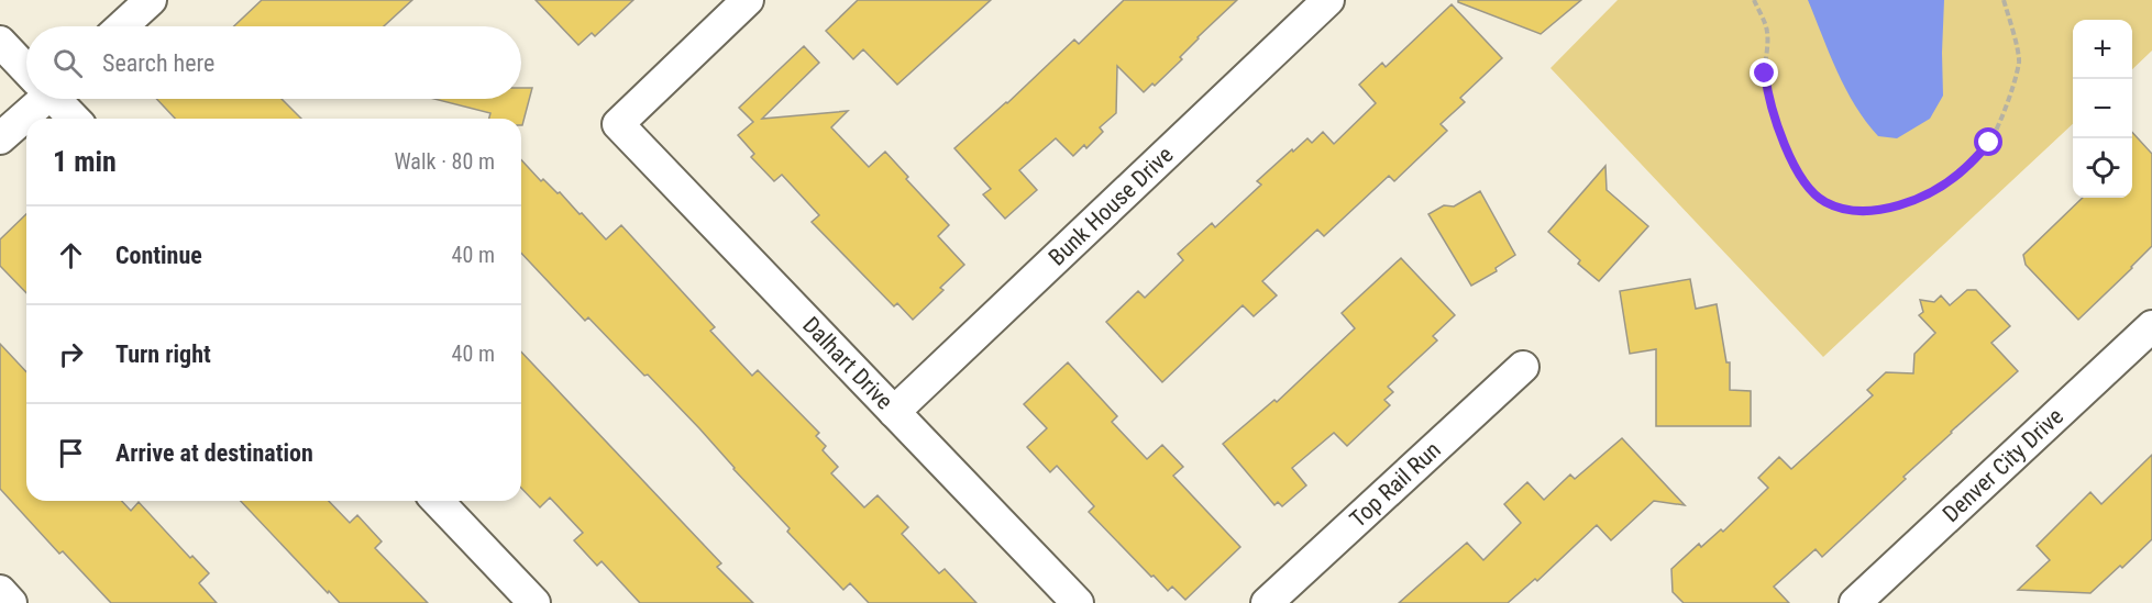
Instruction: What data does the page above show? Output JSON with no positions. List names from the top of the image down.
{
  "streets": {
    "street": [
      "Bunk House Drive",
      "Dalhart Drive",
      "Denver City Drive",
      "Top Rail Run"
    ]
  },
  "crossings": [
    ["Bunk House Drive", "Dalhart Drive"]
  ],
  "page": {
    "map_buttons": ["+", "−"],
    "search": "Search here",
    "heading": ["1 min", "Walk · 80 m"],
    "list": [
      ["Continue", "40 m"],
      ["Turn right", "40 m"],
      "Arrive at destination"
    ]
  }
}
